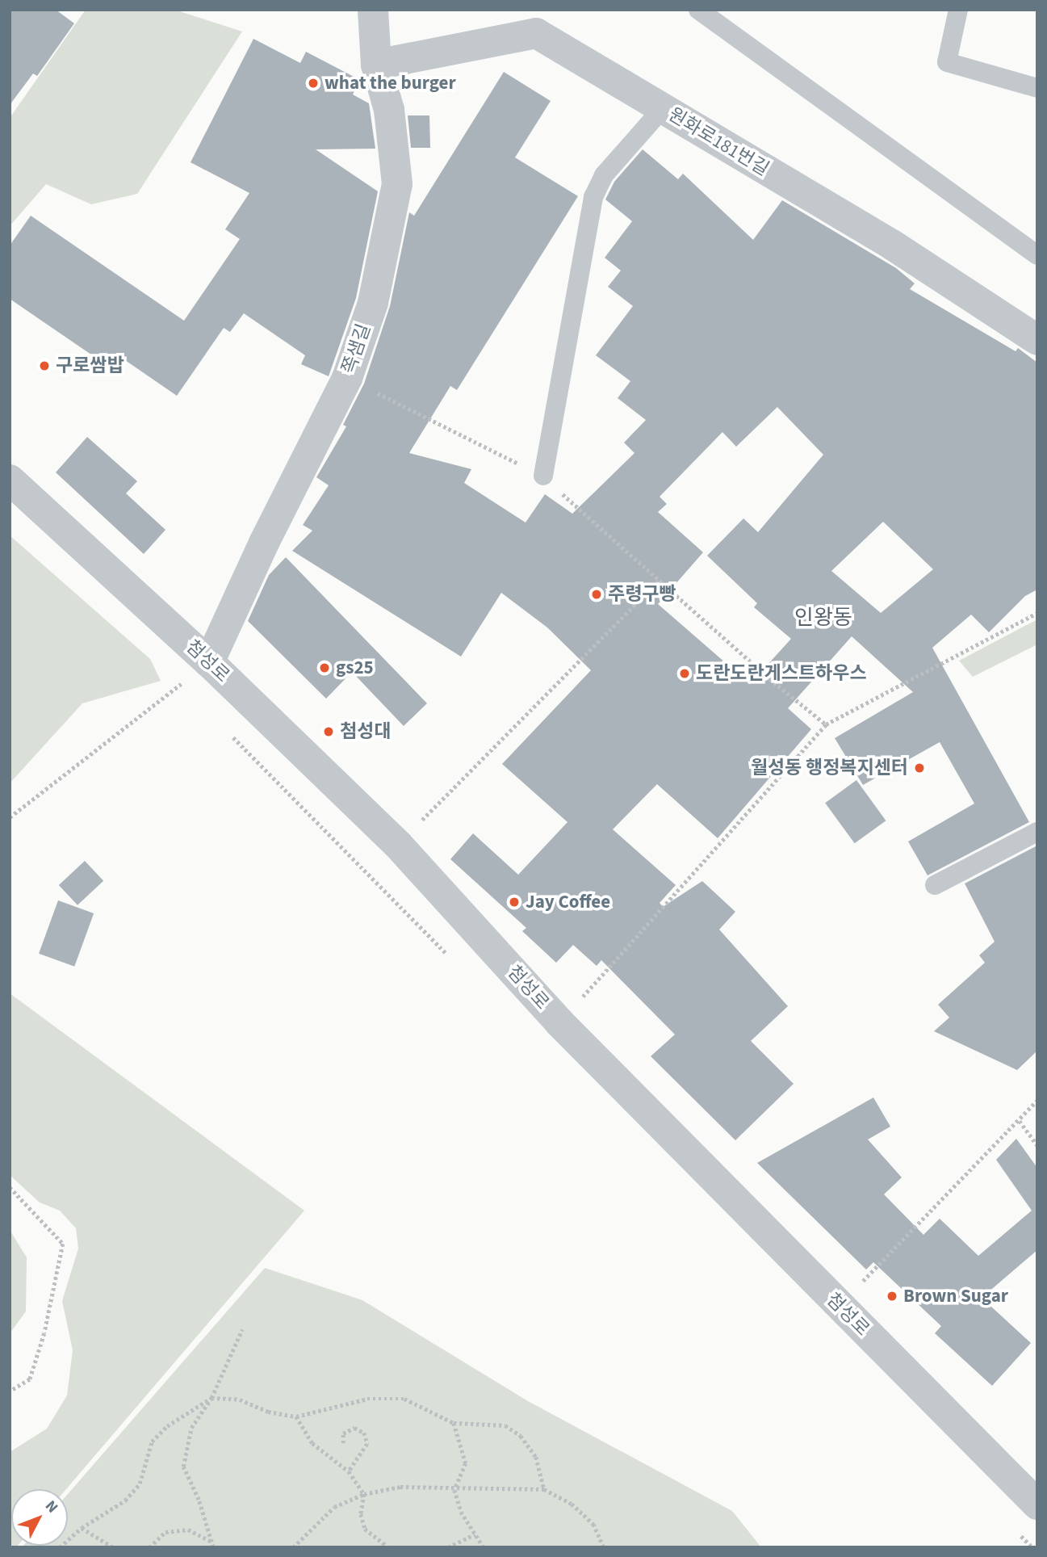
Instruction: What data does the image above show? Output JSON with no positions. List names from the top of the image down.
{
  "streets": {
    "street": ["원화로181번길", "쪽샘길", "첨성로"]
  },
  "crossings": [
    ["원화로181번길", "쪽샘길"],
    ["쪽샘길", "첨성로"]
  ],
  "districts": ["인왕동"],
  "places": [
    "what the burger",
    "구로쌈밥",
    "주령구빵",
    "gs25",
    "도란도란게스트하우스",
    "첨성대",
    "월성동 행정복지센터",
    "Jay Coffee",
    "Brown Sugar"
  ],
  "north": "top right"
}
